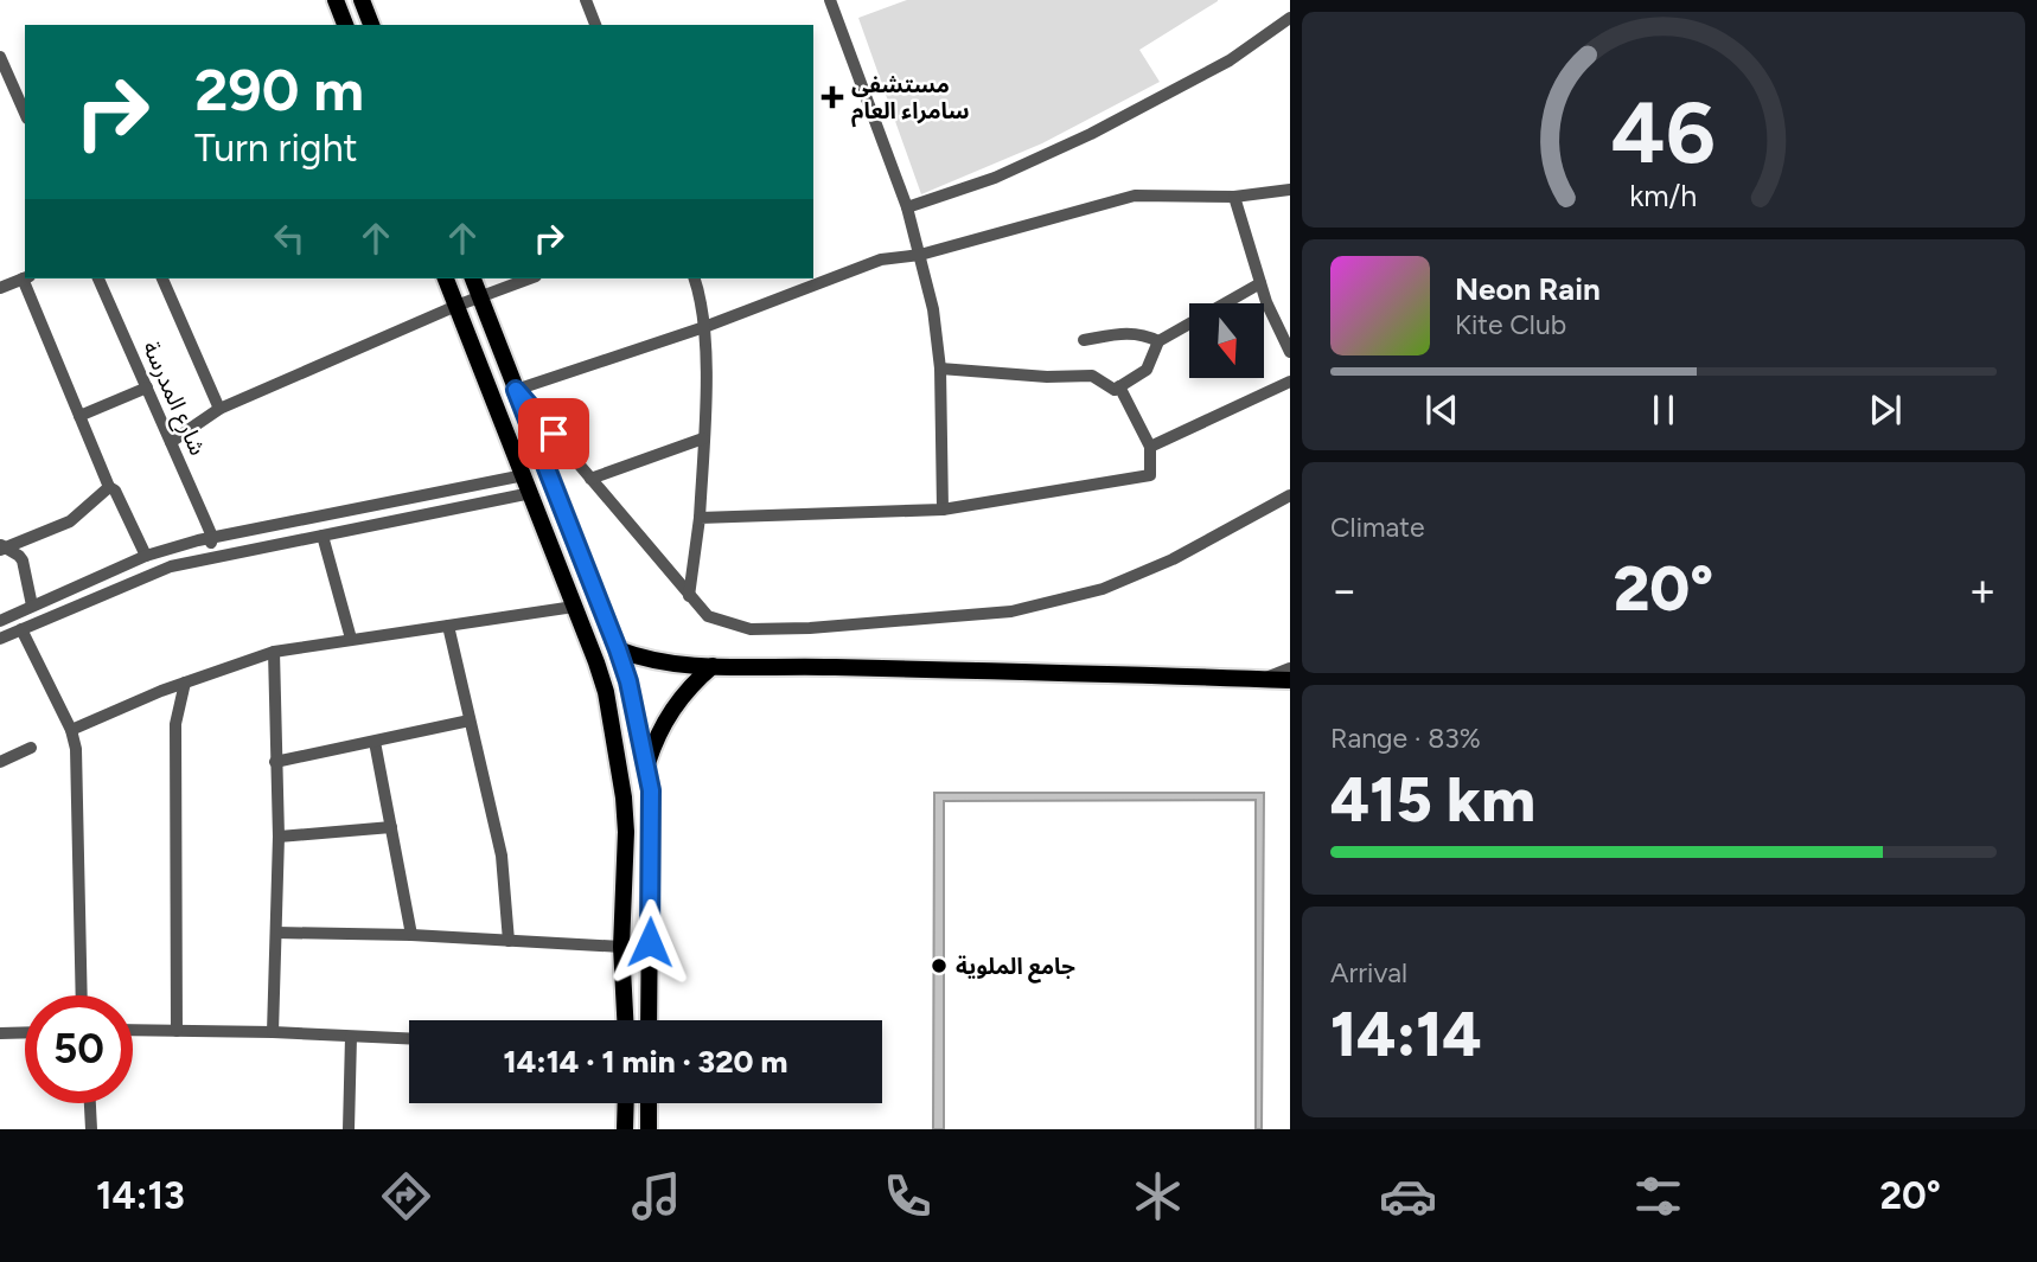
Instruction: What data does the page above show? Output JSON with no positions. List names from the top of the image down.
{
  "streets": {
    "street": ["شارع المدرسة"]
  },
  "places": {
    "health": ["مستشفى سامراء العام"],
    "other": ["جامع الملوية"]
  },
  "north": "bottom",
  "page": {
    "turn": ["290 m", "Turn right"],
    "song": ["Neon Rain", "Kite Club"],
    "tile": [
      "Climate",
      ["Range · 83%", "415 km"],
      ["Arrival", "14:14"]
    ],
    "heat": ["−", "20°", "+"],
    "limit": "50",
    "trip": "14:14 · 1 min · 320 m",
    "tabs": ["14:13", "20°"],
    "gauge": ["46", "km/h"]
  }
}
